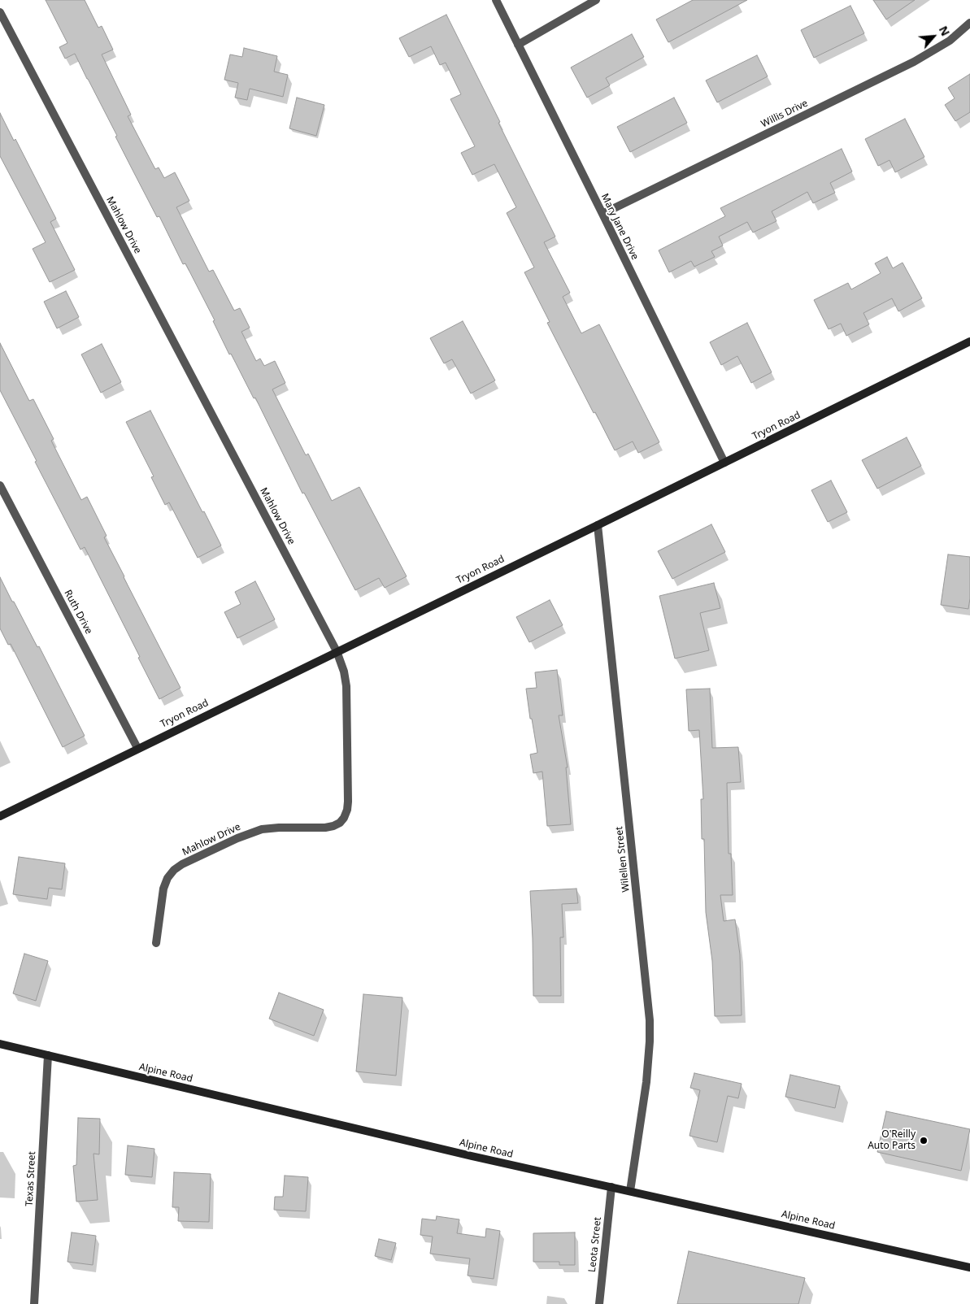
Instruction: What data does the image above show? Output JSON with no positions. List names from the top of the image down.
{
  "streets": {
    "street": [
      "Willis Drive",
      "Mahlow Drive",
      "Mary Jane Drive",
      "Tryon Road",
      "Ruth Drive",
      "Wilellen Street",
      "Alpine Road",
      "Texas Street",
      "Leota Street"
    ]
  },
  "crossings": [
    ["Willis Drive", "Mary Jane Drive"],
    ["Mahlow Drive", "Tryon Road"],
    ["Mary Jane Drive", "Tryon Road"],
    ["Tryon Road", "Ruth Drive"],
    ["Tryon Road", "Wilellen Street"],
    ["Wilellen Street", "Alpine Road"],
    ["Alpine Road", "Texas Street"],
    ["Alpine Road", "Leota Street"]
  ],
  "places": ["O'Reilly Auto Parts"],
  "north": "top right"
}
